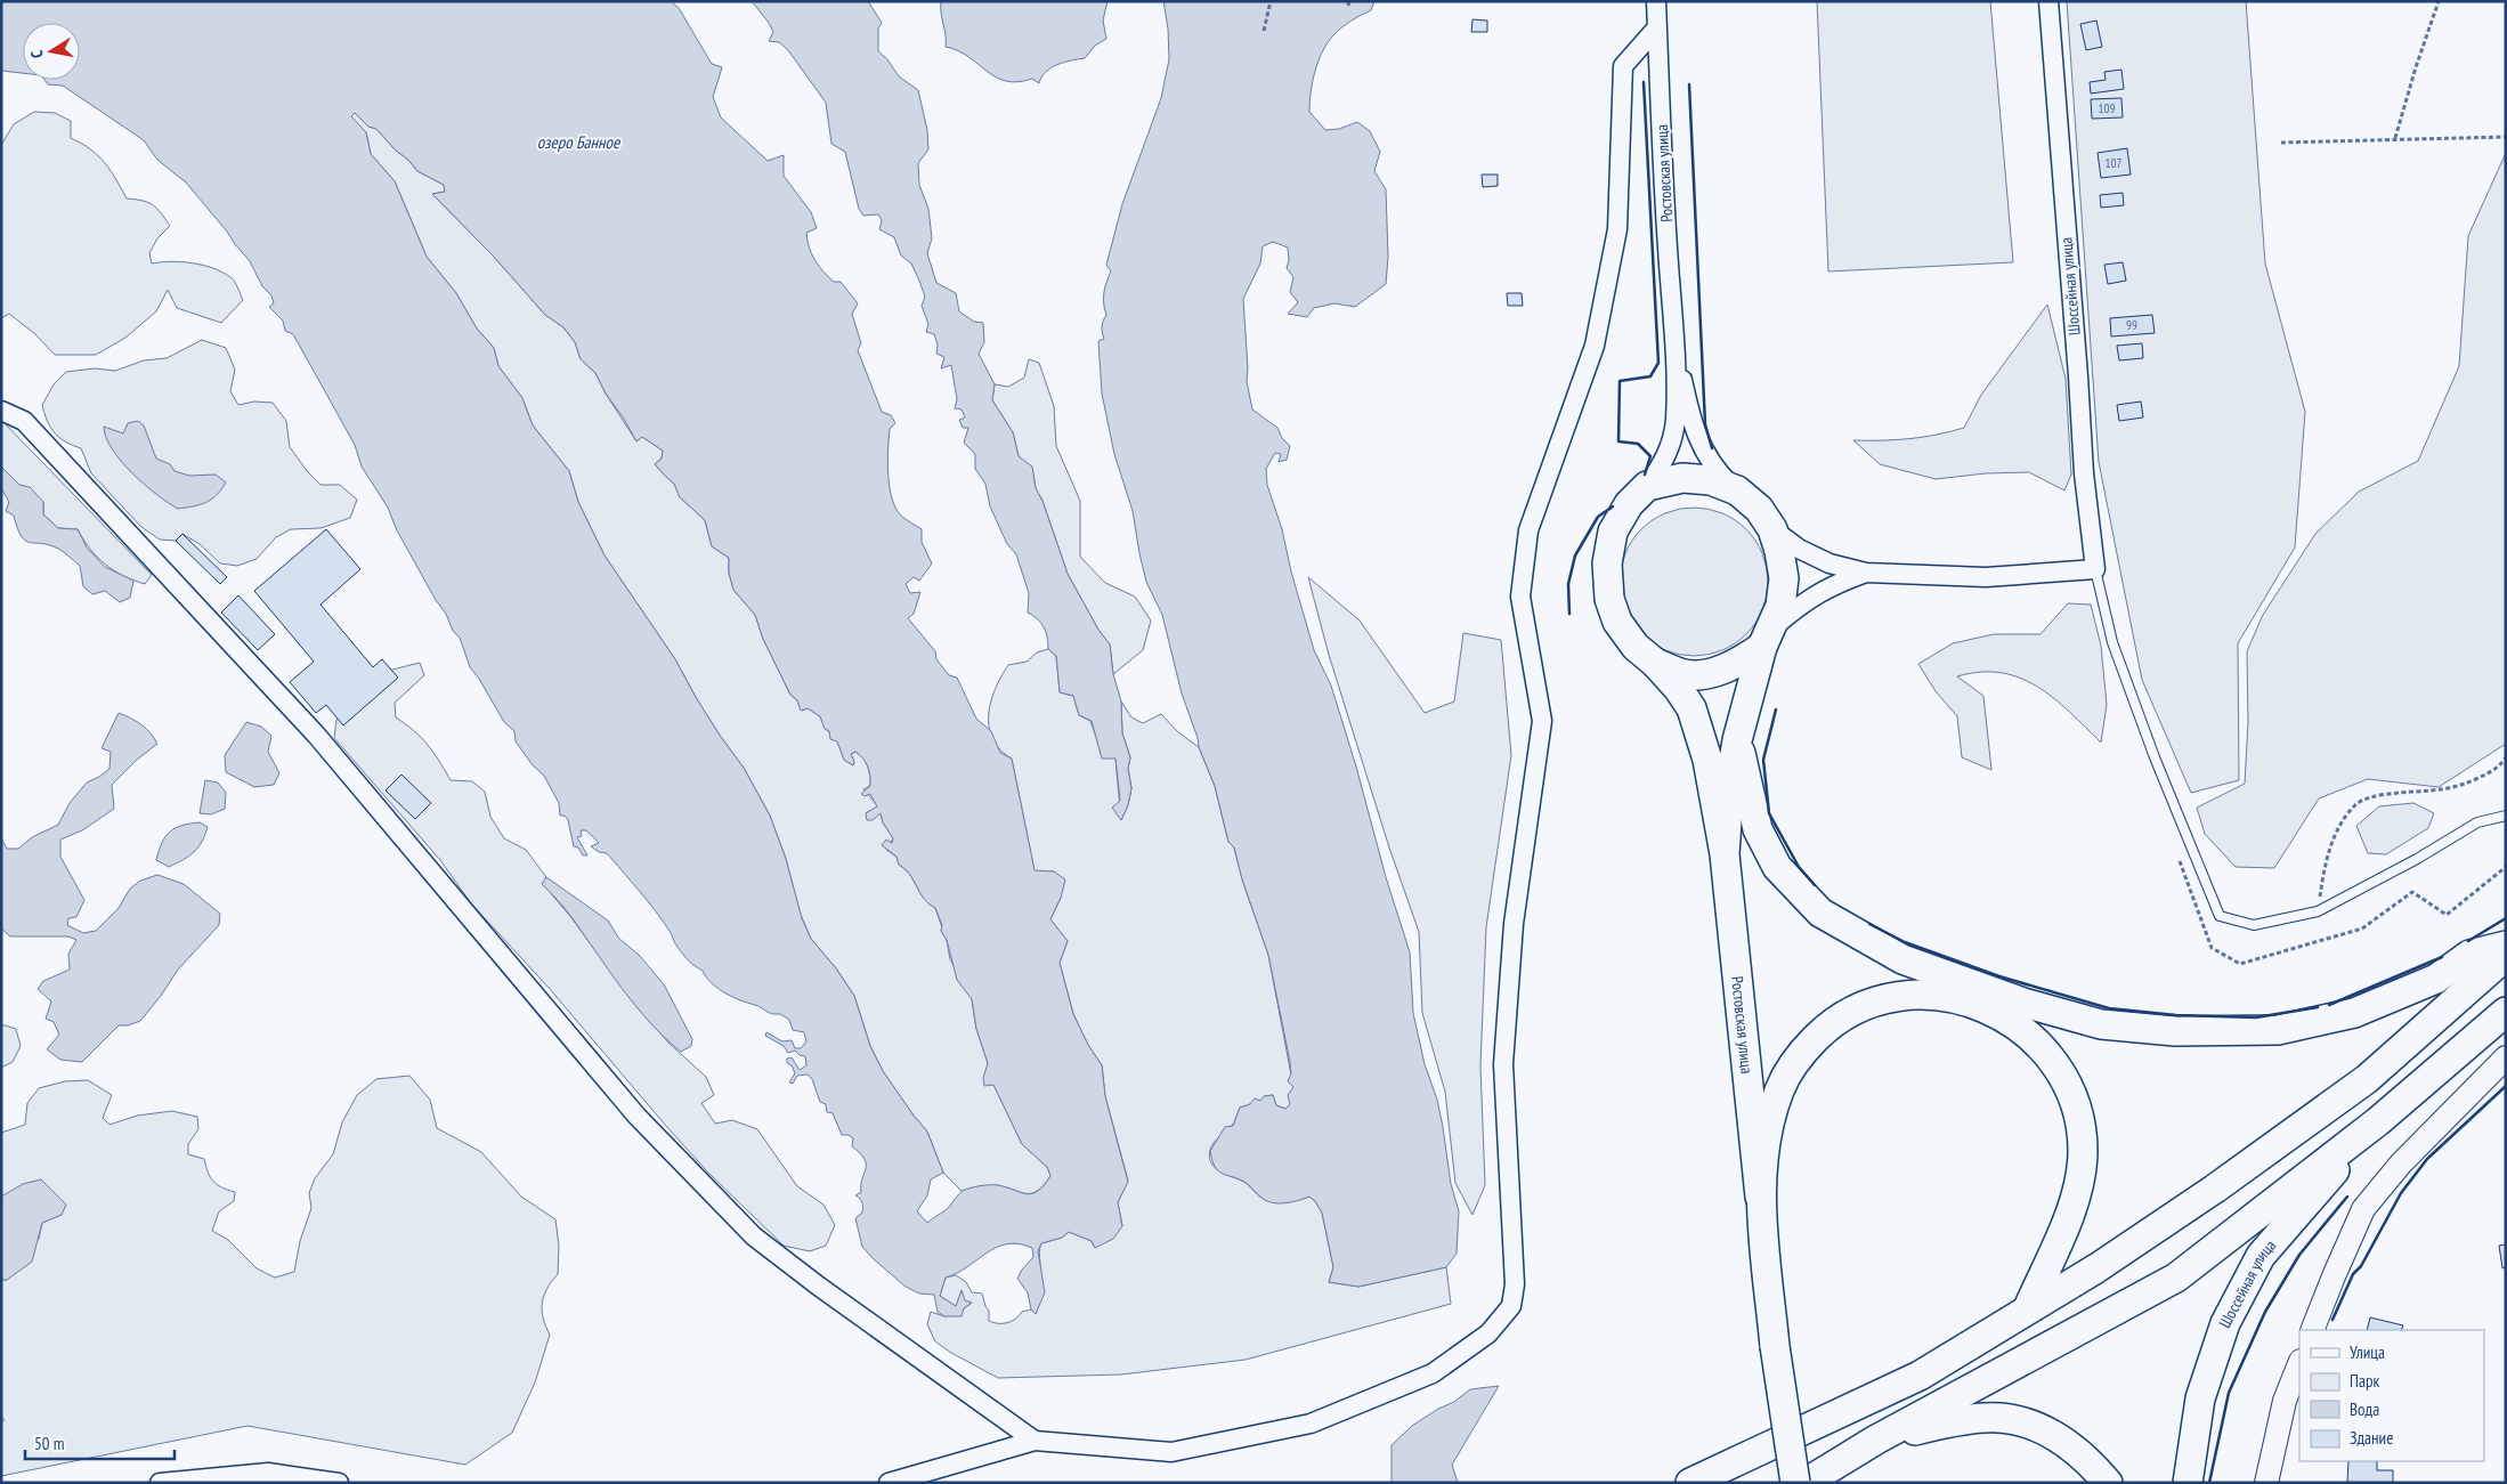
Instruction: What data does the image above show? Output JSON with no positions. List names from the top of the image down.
{
  "streets": {
    "main road": ["Ростовская улица", "Шоссейная улица"]
  },
  "water": ["озеро Банное"],
  "house_numbers": ["109", "107", "99"],
  "legend": [
    "Улица",
    "Парк",
    "Вода",
    "Здание"
  ],
  "scale_bar": "50 m",
  "north": "left"
}
